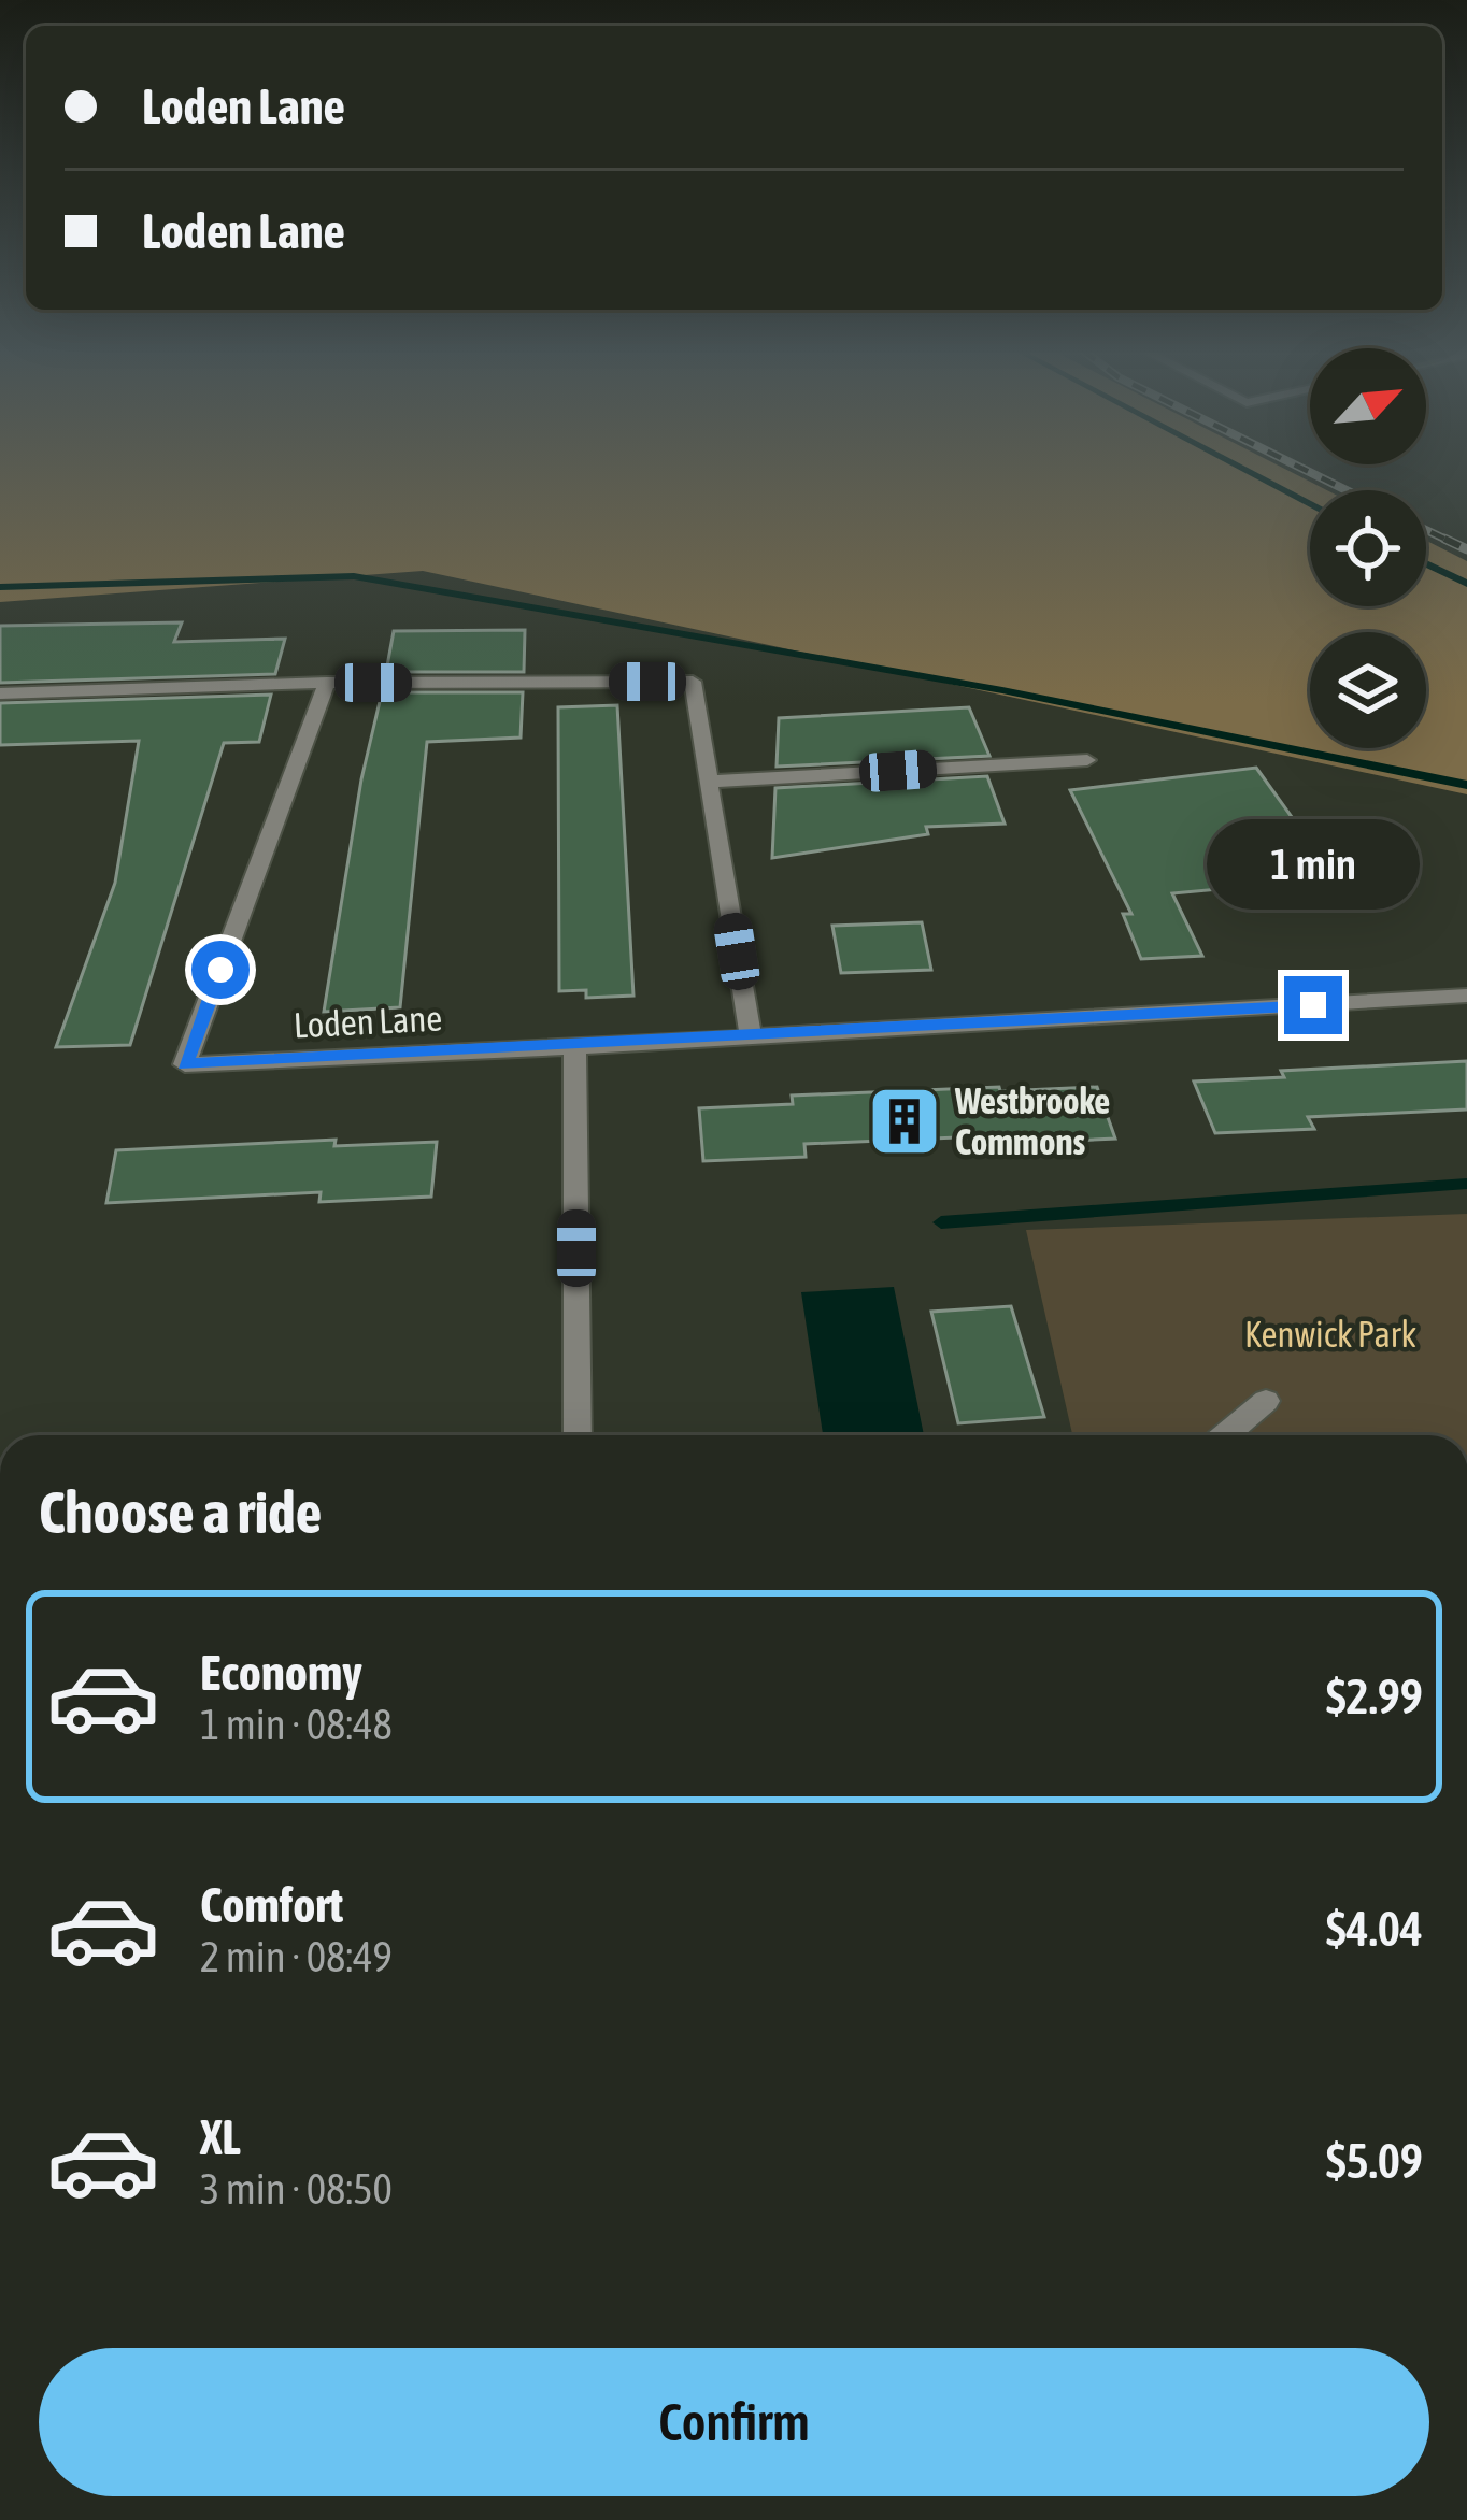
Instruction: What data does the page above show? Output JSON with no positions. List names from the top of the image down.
{
  "streets": {
    "street": ["Loden Lane"]
  },
  "parks": ["Kenwick Park"],
  "places": {
    "building": ["Westbrooke Commons"]
  },
  "north": "top right",
  "page": {
    "banner": ["Loden Lane", "Loden Lane"],
    "bubble": "1 min",
    "heading": "Choose a ride",
    "list": [
      {
        "name": "Economy",
        "note": "1 min · 08:48",
        "value": "$2.99"
      },
      {
        "name": "Comfort",
        "note": "2 min · 08:49",
        "value": "$4.04"
      },
      {
        "name": "XL",
        "note": "3 min · 08:50",
        "value": "$5.09"
      }
    ],
    "buttons": "Confirm"
  }
}
